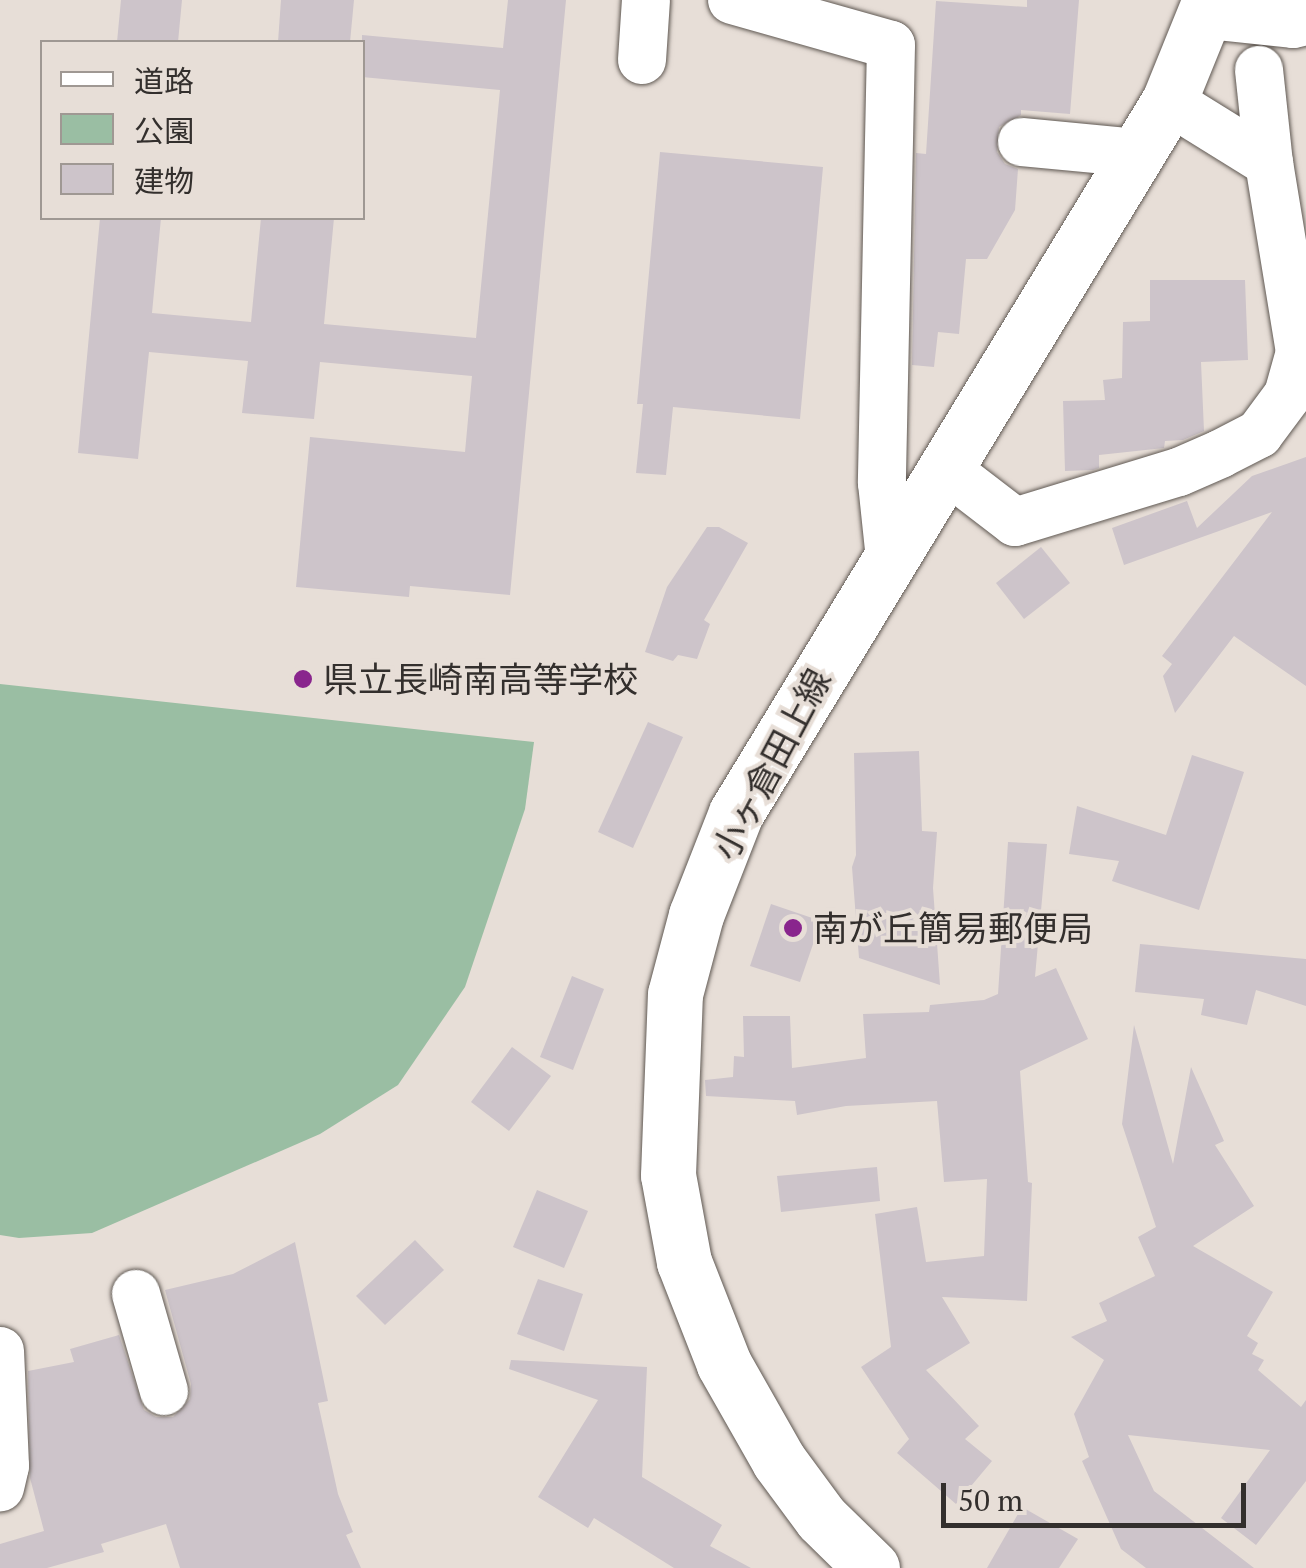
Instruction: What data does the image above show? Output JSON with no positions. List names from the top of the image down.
{
  "streets": {
    "main road": ["小ヶ倉田上線"]
  },
  "places": ["県立長崎南高等学校", "南が丘簡易郵便局"],
  "legend": ["道路", "公園", "建物"],
  "scale_bar": "50 m"
}
